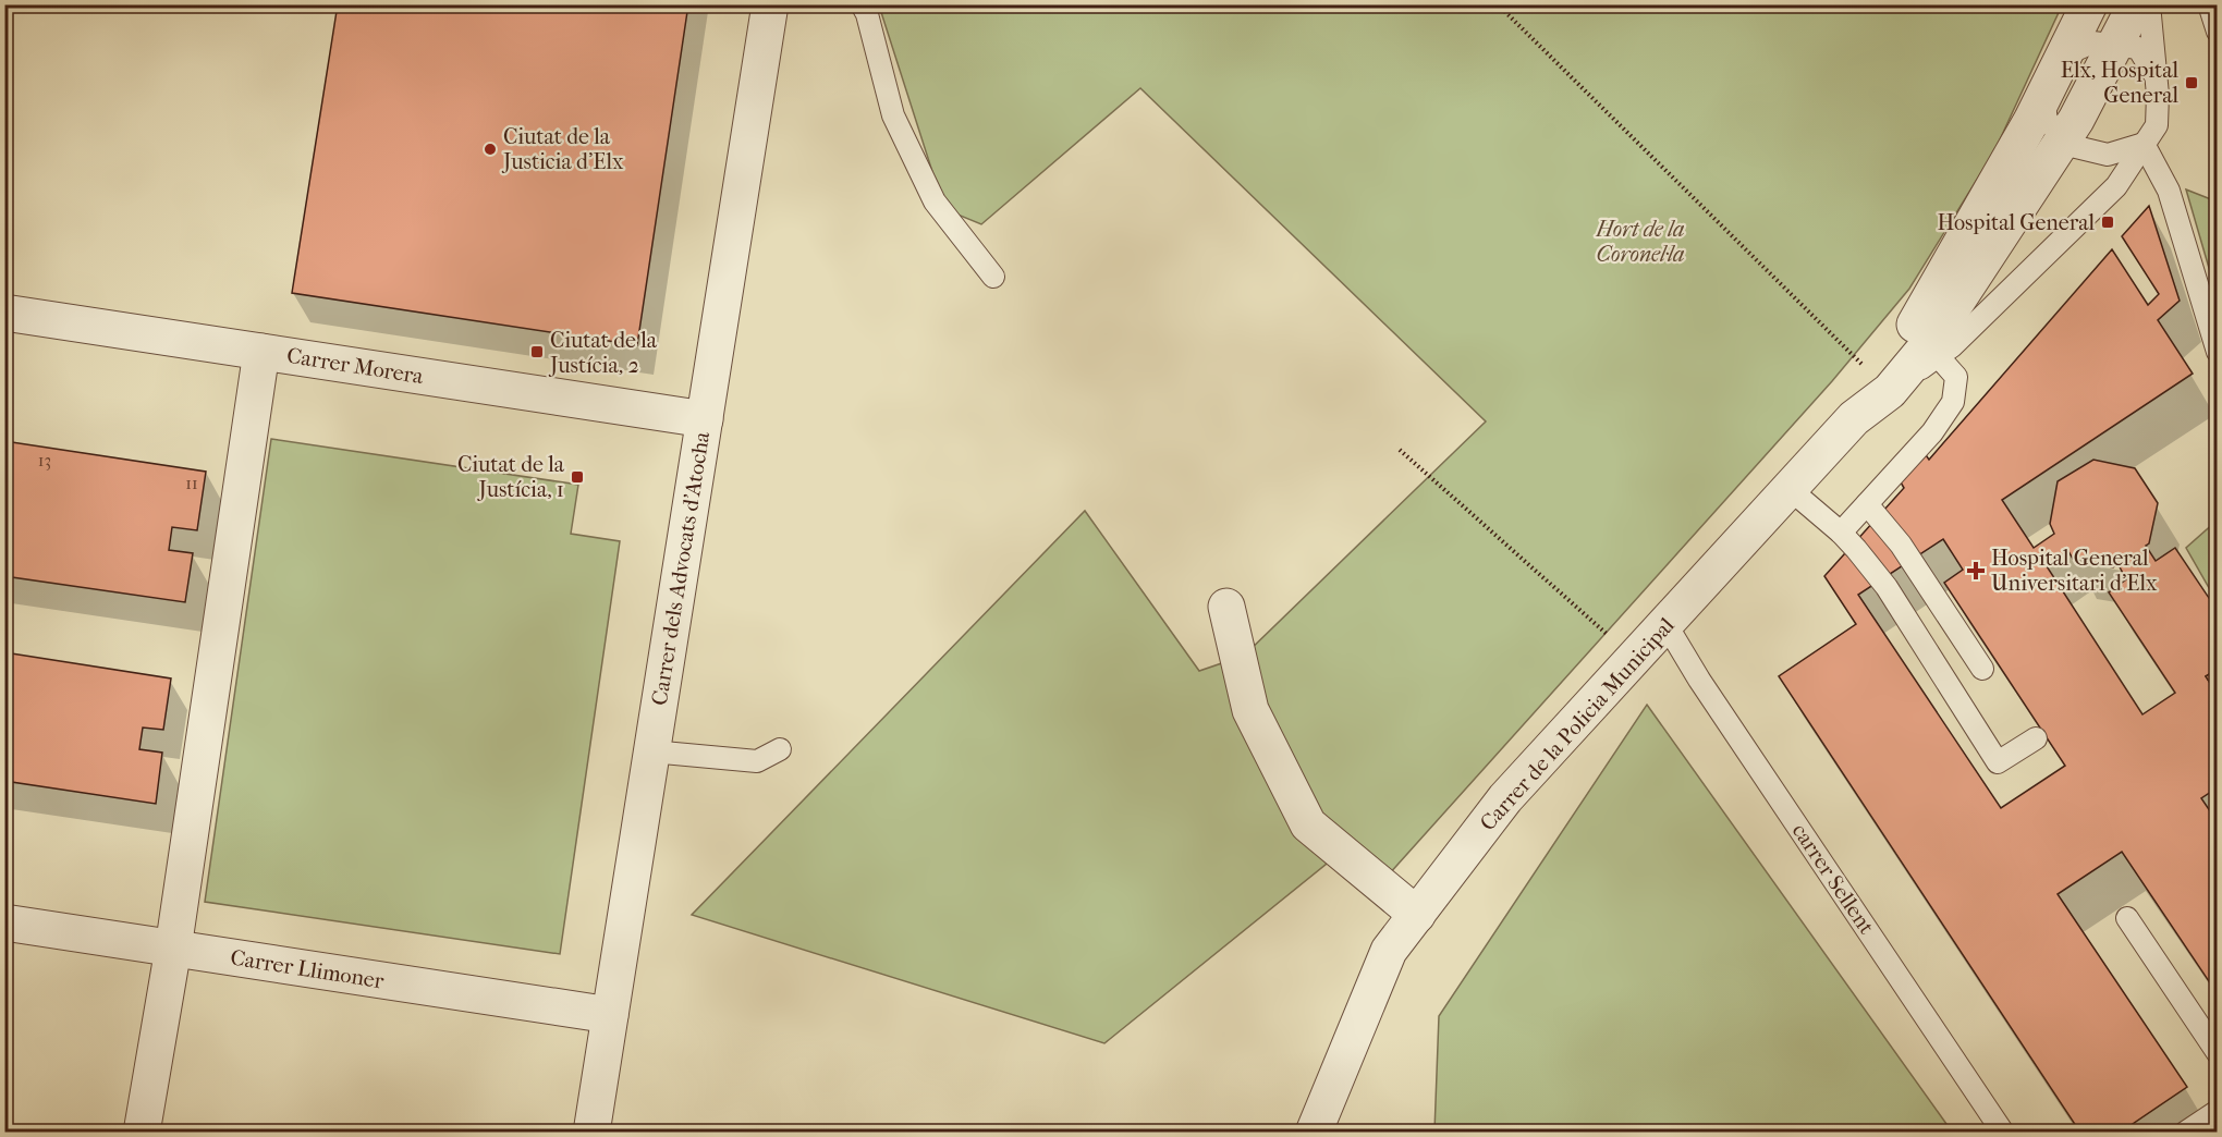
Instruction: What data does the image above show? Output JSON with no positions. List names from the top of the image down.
{
  "streets": {
    "street": [
      "Carrer Morera",
      "Carrer dels Advocats d'Atocha",
      "Carrer de la Policia Municipal",
      "Carrer Llimoner"
    ],
    "lane": ["carrer Sellent"]
  },
  "crossings": [
    ["Carrer Morera", "Carrer dels Advocats d'Atocha"],
    ["Carrer dels Advocats d'Atocha", "Carrer Llimoner"],
    ["Carrer de la Policia Municipal", "carrer Sellent"]
  ],
  "parks": ["Hort de la Coronel·la"],
  "places": {
    "transit": [
      "Elx, Hospital General",
      "Hospital General",
      "Ciutat de la Justícia, 2",
      "Ciutat de la Justícia, 1"
    ],
    "other": ["Ciutat de la Justicia d'Elx"],
    "health": ["Hospital General Universitari d'Elx"]
  },
  "house_numbers": ["13", "11"]
}
